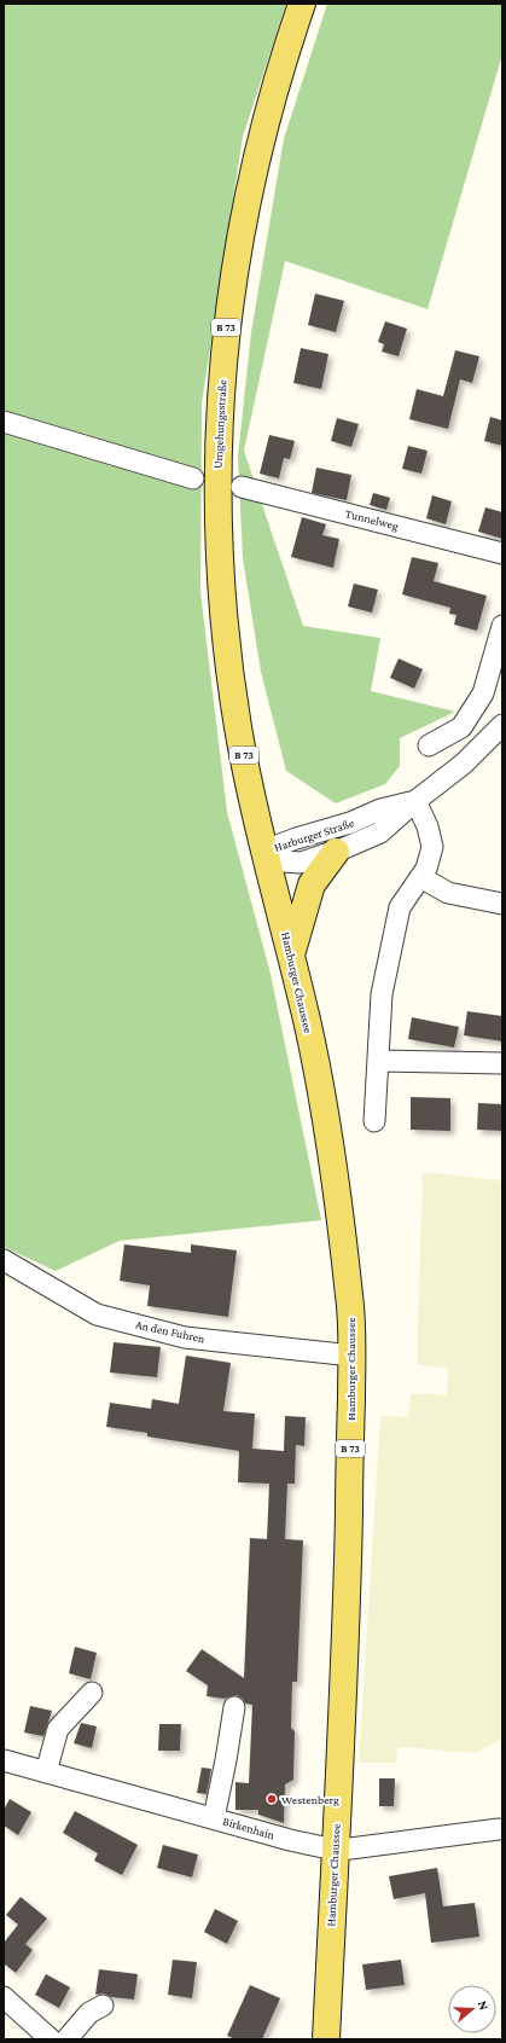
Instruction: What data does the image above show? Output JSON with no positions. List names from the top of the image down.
{
  "streets": {
    "main road": ["B 73", "Umgehungsstraße", "Hamburger Chaussee"],
    "street": [
      "Tunnelweg",
      "Harburger Straße",
      "An den Fuhren",
      "Birkenhain"
    ]
  },
  "crossings": [
    ["Umgehungsstraße", "Harburger Straße"],
    ["Umgehungsstraße", "Hamburger Chaussee"],
    ["Harburger Straße", "Hamburger Chaussee"],
    ["Hamburger Chaussee", "An den Fuhren"],
    ["Hamburger Chaussee", "Birkenhain"]
  ],
  "places": ["Westenberg"],
  "north": "right"
}
